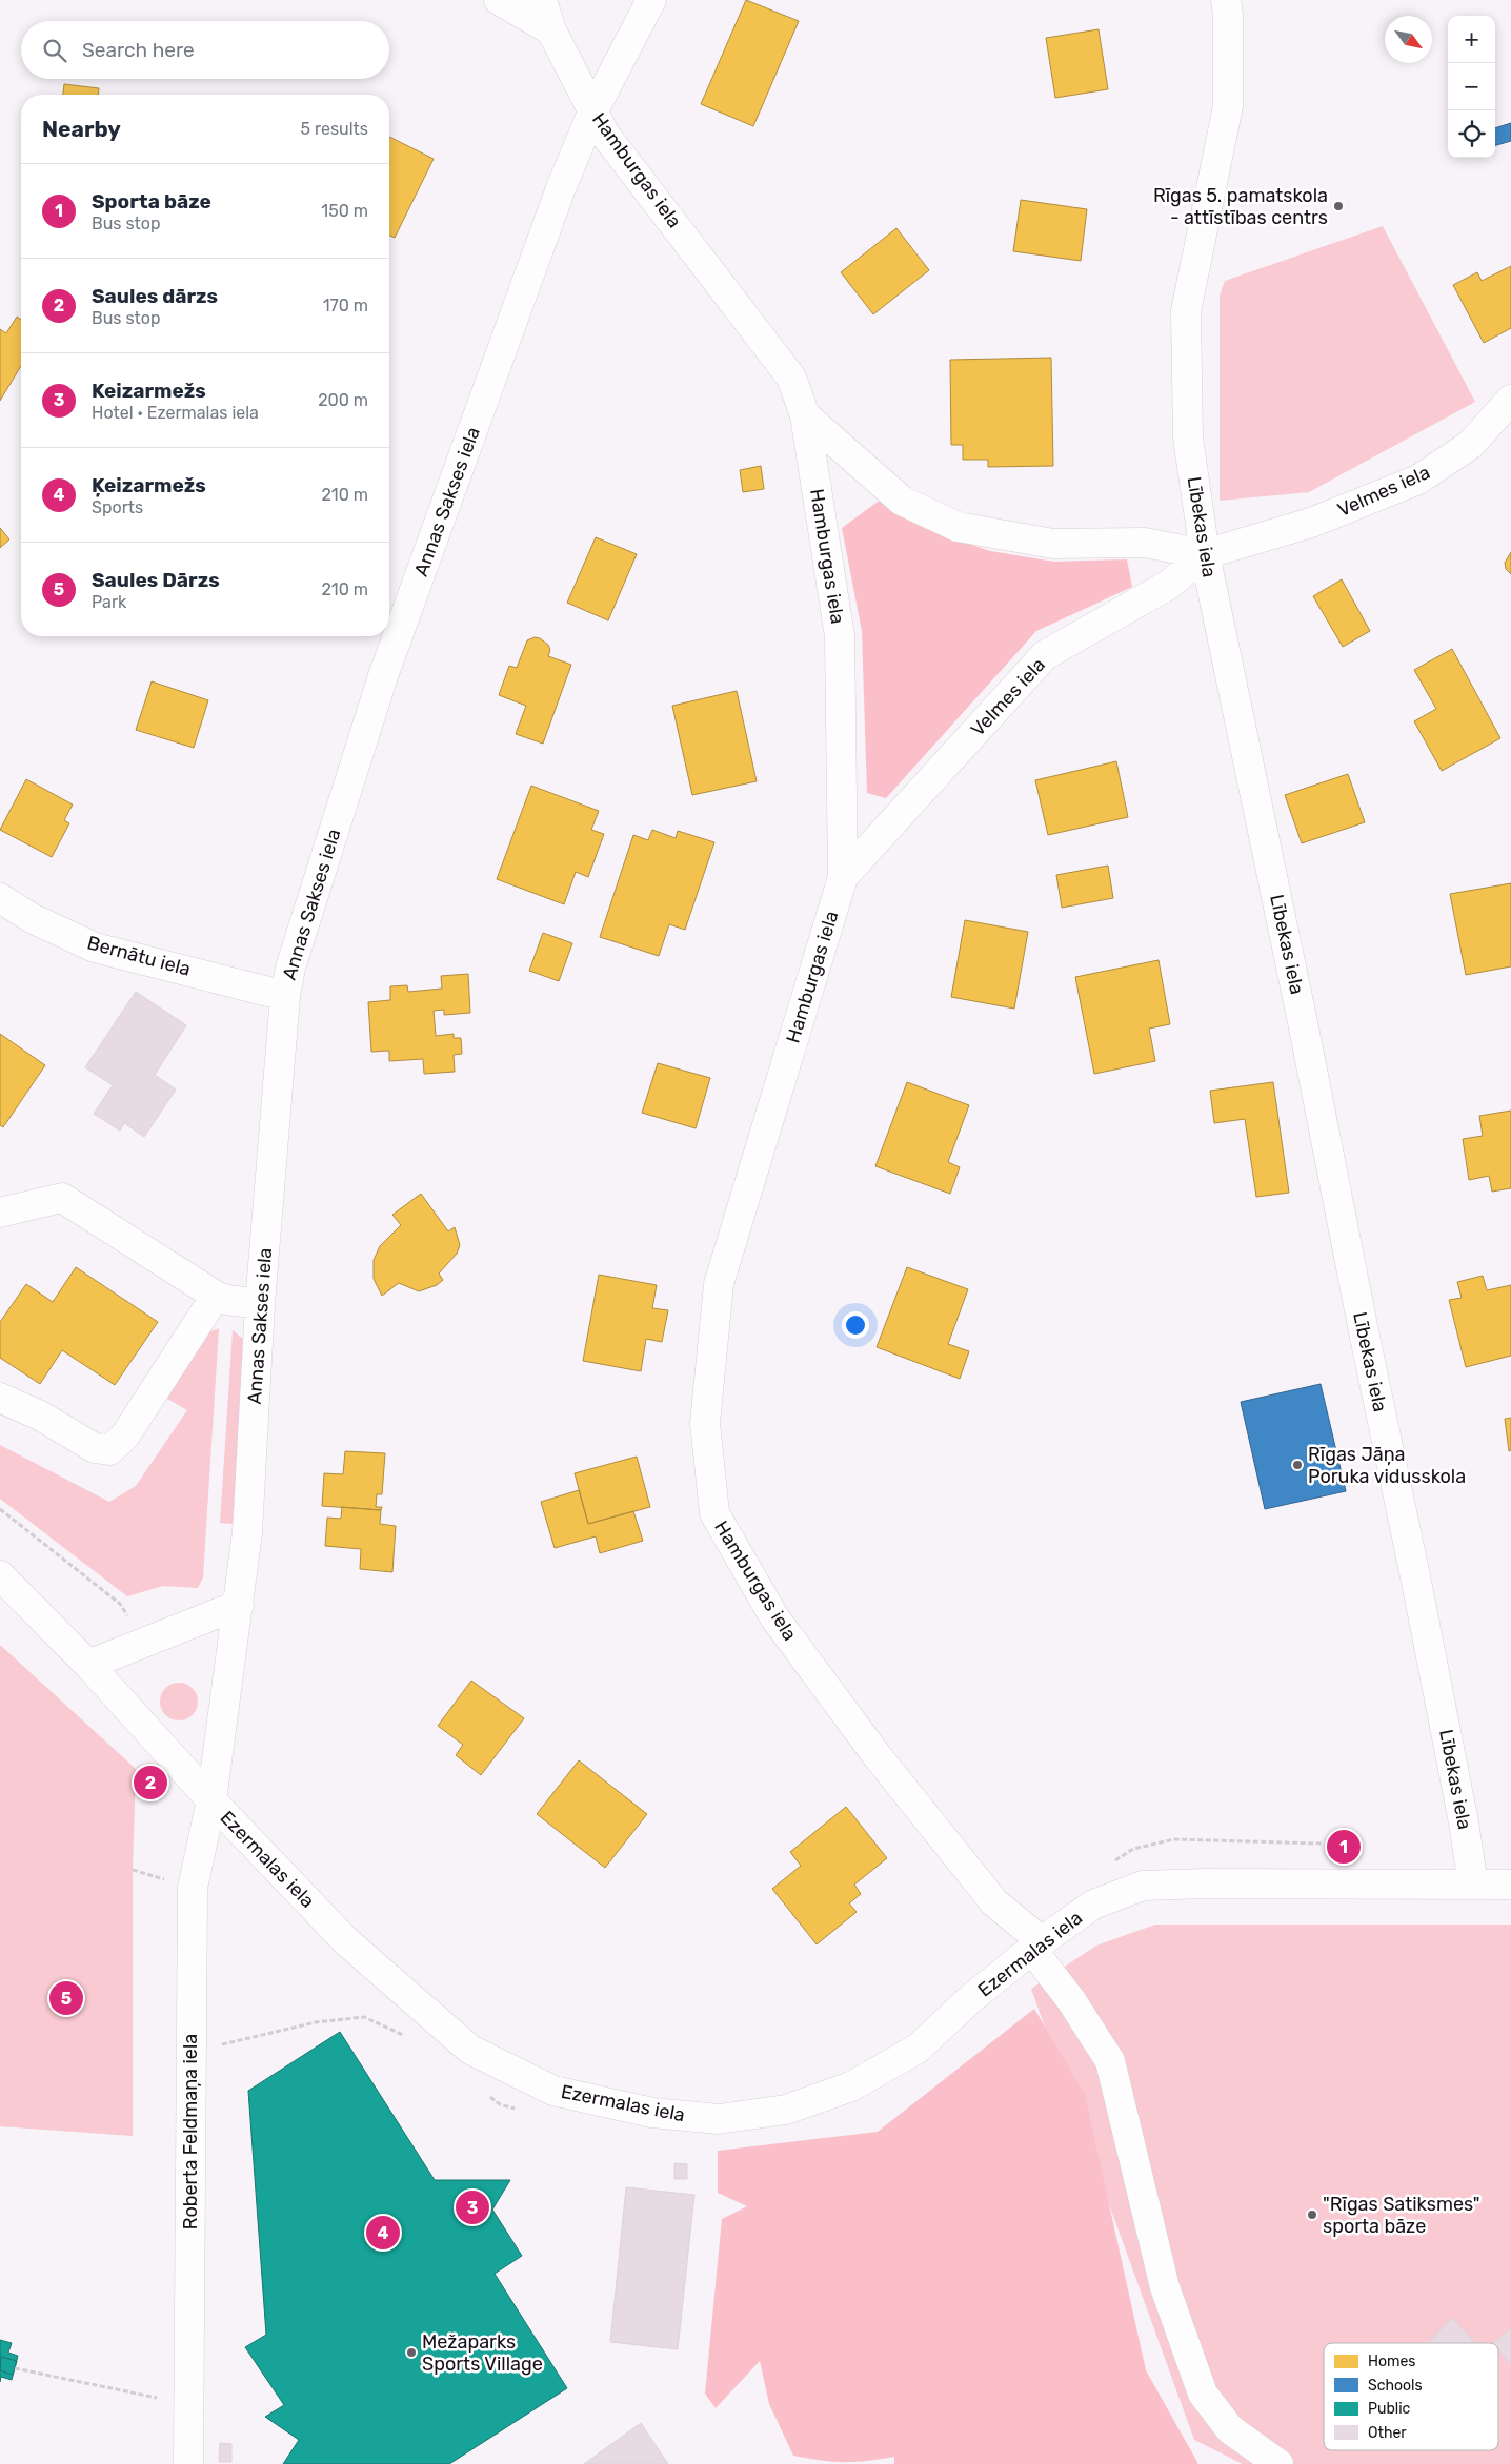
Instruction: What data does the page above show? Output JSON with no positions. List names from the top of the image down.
{
  "streets": {
    "street": [
      "Hamburgas iela",
      "Velmes iela",
      "Annas Sakses iela",
      "Lībekas iela",
      "Bernātu iela",
      "Ezermalas iela",
      "Roberta Feldmaņa iela"
    ]
  },
  "crossings": [
    ["Hamburgas iela", "Velmes iela"],
    ["Hamburgas iela", "Annas Sakses iela"],
    ["Hamburgas iela", "Ezermalas iela"],
    ["Velmes iela", "Lībekas iela"],
    ["Annas Sakses iela", "Bernātu iela"],
    ["Annas Sakses iela", "Ezermalas iela"],
    ["Annas Sakses iela", "Roberta Feldmaņa iela"],
    ["Lībekas iela", "Ezermalas iela"],
    ["Ezermalas iela", "Roberta Feldmaņa iela"]
  ],
  "places": [
    "Rīgas 5. pamatskola - attīstības centrs",
    "Rīgas Jāņa Poruka vidusskola",
    "\"Rīgas Satiksmes\" sporta bāze",
    "Mežaparks Sports Village"
  ],
  "legend": [
    "Homes",
    "Schools",
    "Public",
    "Other"
  ],
  "north": "bottom right",
  "page": {
    "map_buttons": ["+", "−"],
    "search": "Search here",
    "heading": ["Nearby", "5 results"],
    "list": [
      {
        "mark": "1",
        "name": "Sporta bāze",
        "note": "Bus stop",
        "value": "150 m"
      },
      {
        "mark": "2",
        "name": "Saules dārzs",
        "note": "Bus stop",
        "value": "170 m"
      },
      {
        "mark": "3",
        "name": "Keizarmežs",
        "note": "Hotel · Ezermalas iela",
        "value": "200 m"
      },
      {
        "mark": "4",
        "name": "Ķeizarmežs",
        "note": "Sports",
        "value": "210 m"
      },
      {
        "mark": "5",
        "name": "Saules Dārzs",
        "note": "Park",
        "value": "210 m"
      }
    ],
    "pins": [
      "2",
      "1",
      "5",
      "3",
      "4"
    ]
  }
}
